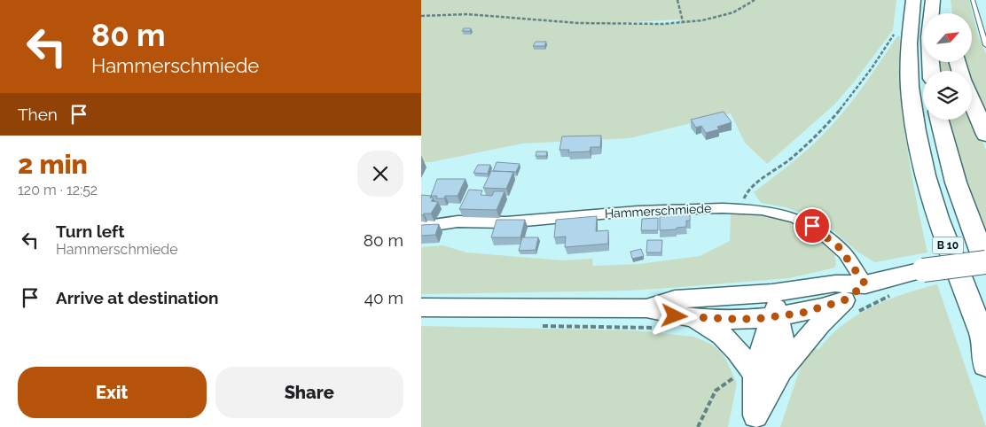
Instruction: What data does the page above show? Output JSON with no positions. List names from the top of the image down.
{
  "streets": {
    "highway": ["B 10"],
    "street": ["Hammerschmiede"]
  },
  "north": "top right",
  "page": {
    "turn": ["80 m", "Hammerschmiede"],
    "then": "Then",
    "heading": ["2 min", "120 m · 12:52"],
    "list": [
      {
        "name": "Turn left",
        "note": "Hammerschmiede",
        "value": "80 m"
      },
      {
        "name": "Arrive at destination",
        "value": "40 m"
      }
    ],
    "buttons": ["Exit", "Share"]
  }
}
